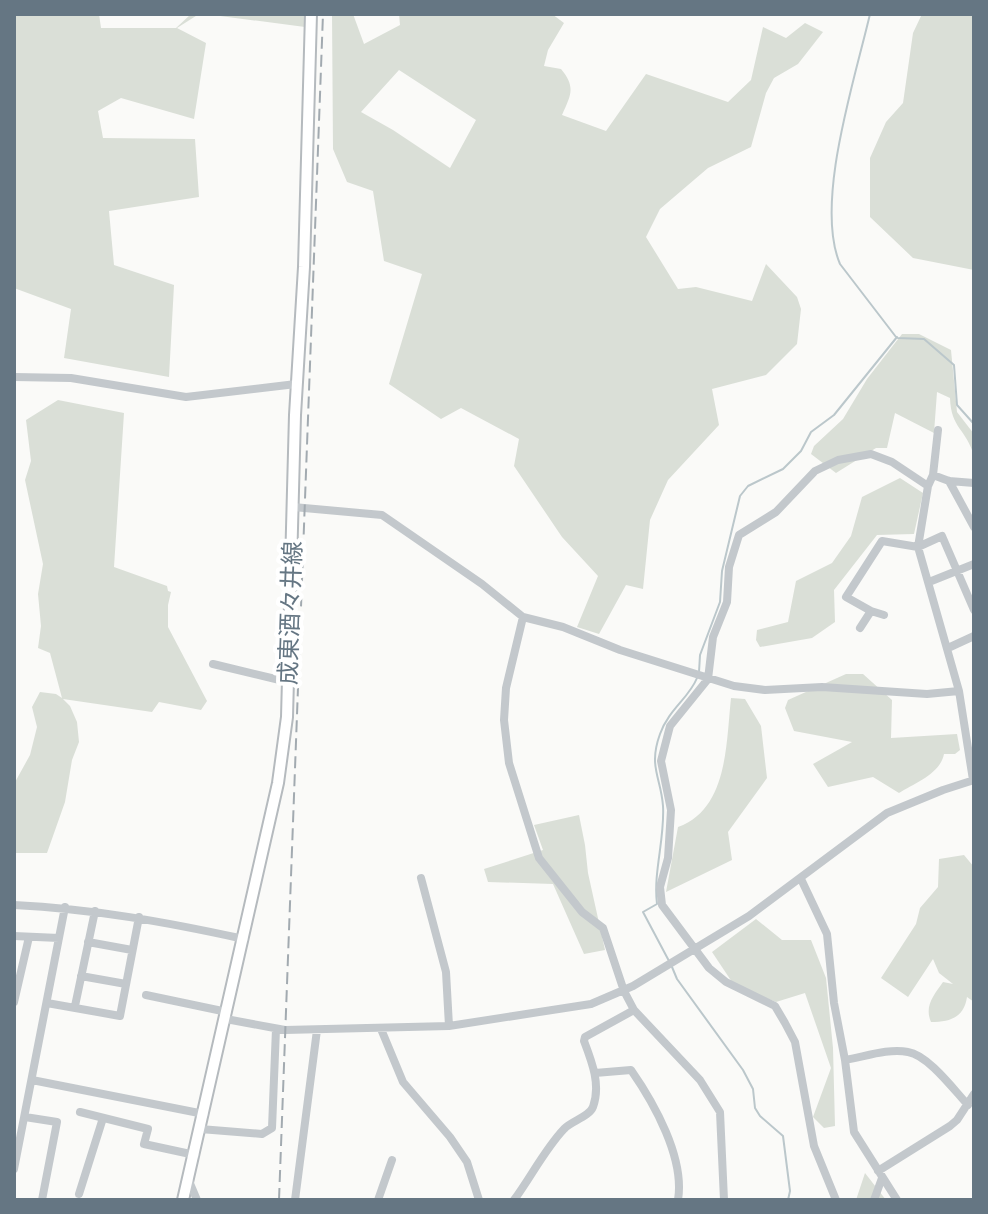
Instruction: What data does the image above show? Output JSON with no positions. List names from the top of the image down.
{
  "streets": {
    "main road": ["成東酒々井線"]
  }
}
